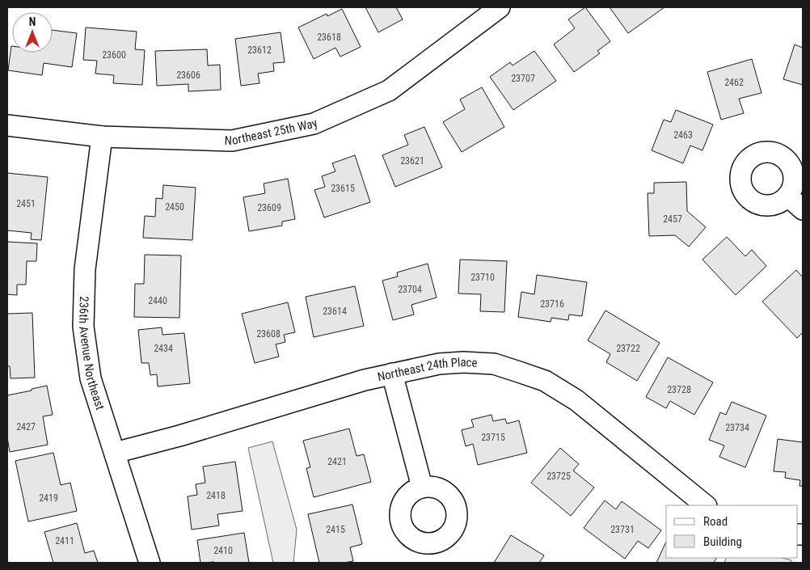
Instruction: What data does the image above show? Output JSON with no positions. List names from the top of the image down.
{
  "streets": {
    "street": ["Northeast 25th Way", "236th Avenue Northeast", "Northeast 24th Place"]
  },
  "crossings": [
    ["Northeast 25th Way", "236th Avenue Northeast"],
    ["236th Avenue Northeast", "Northeast 24th Place"]
  ],
  "house_numbers": [
    "23618",
    "23612",
    "23600",
    "23606",
    "23707",
    "2462",
    "2463",
    "23621",
    "23615",
    "2451",
    "2450",
    "23609",
    "2457",
    "23710",
    "23704",
    "2440",
    "23716",
    "23614",
    "23608",
    "2434",
    "23722",
    "23728",
    "2427",
    "23734",
    "23715",
    "2421",
    "23725",
    "2418",
    "2419",
    "2415",
    "23731",
    "2411",
    "2410"
  ],
  "legend": ["Road", "Building"],
  "north": "top"
}
